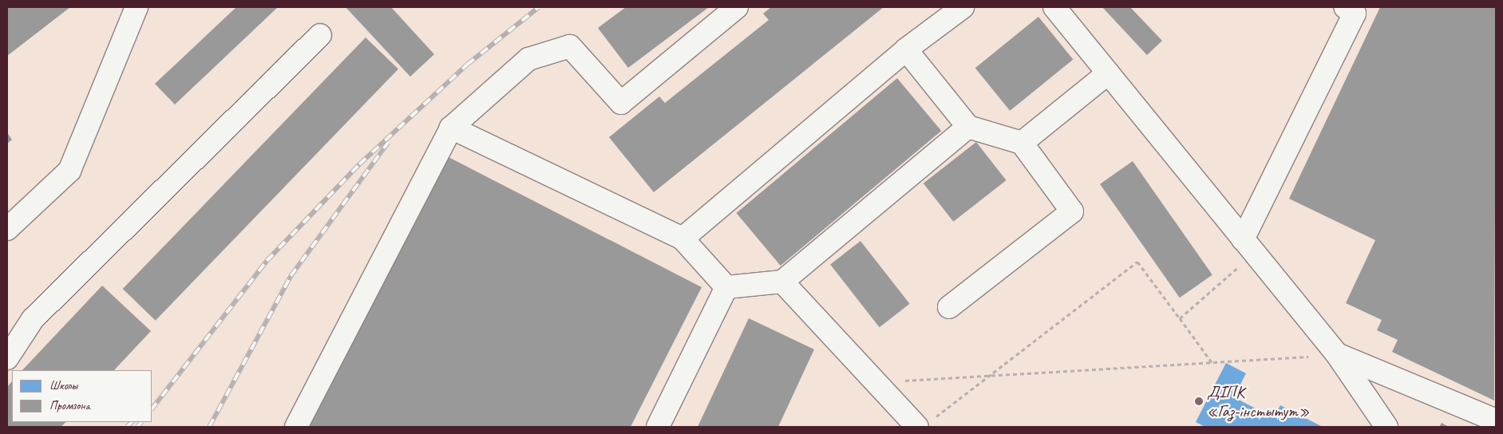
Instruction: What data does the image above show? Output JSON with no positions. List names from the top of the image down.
{
  "places": ["ДІПК «Газ-інстытут»"],
  "legend": ["Школы", "Промзона"]
}
